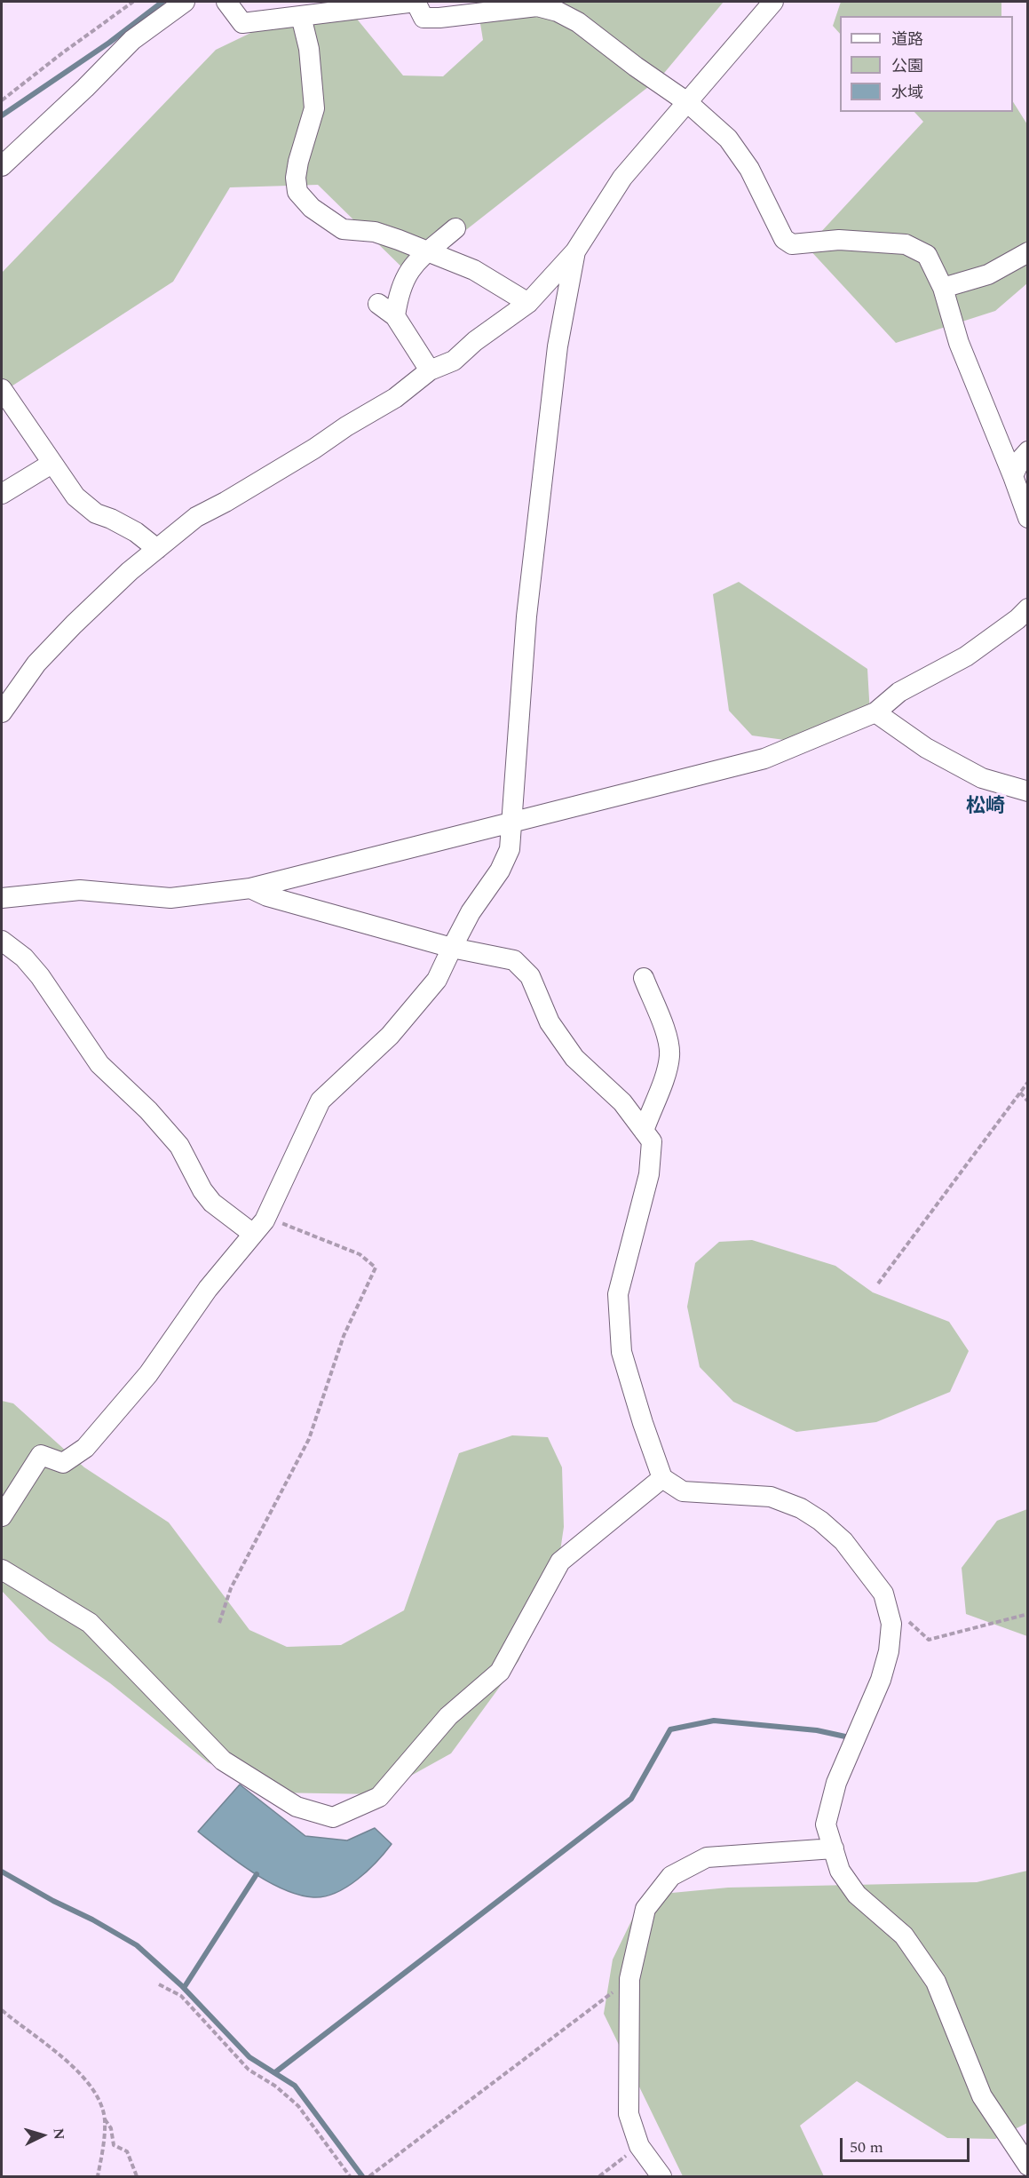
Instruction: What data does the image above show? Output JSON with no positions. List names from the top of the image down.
{
  "districts": ["松崎"],
  "legend": ["道路", "公園", "水域"],
  "scale_bar": "50 m",
  "north": "right"
}
